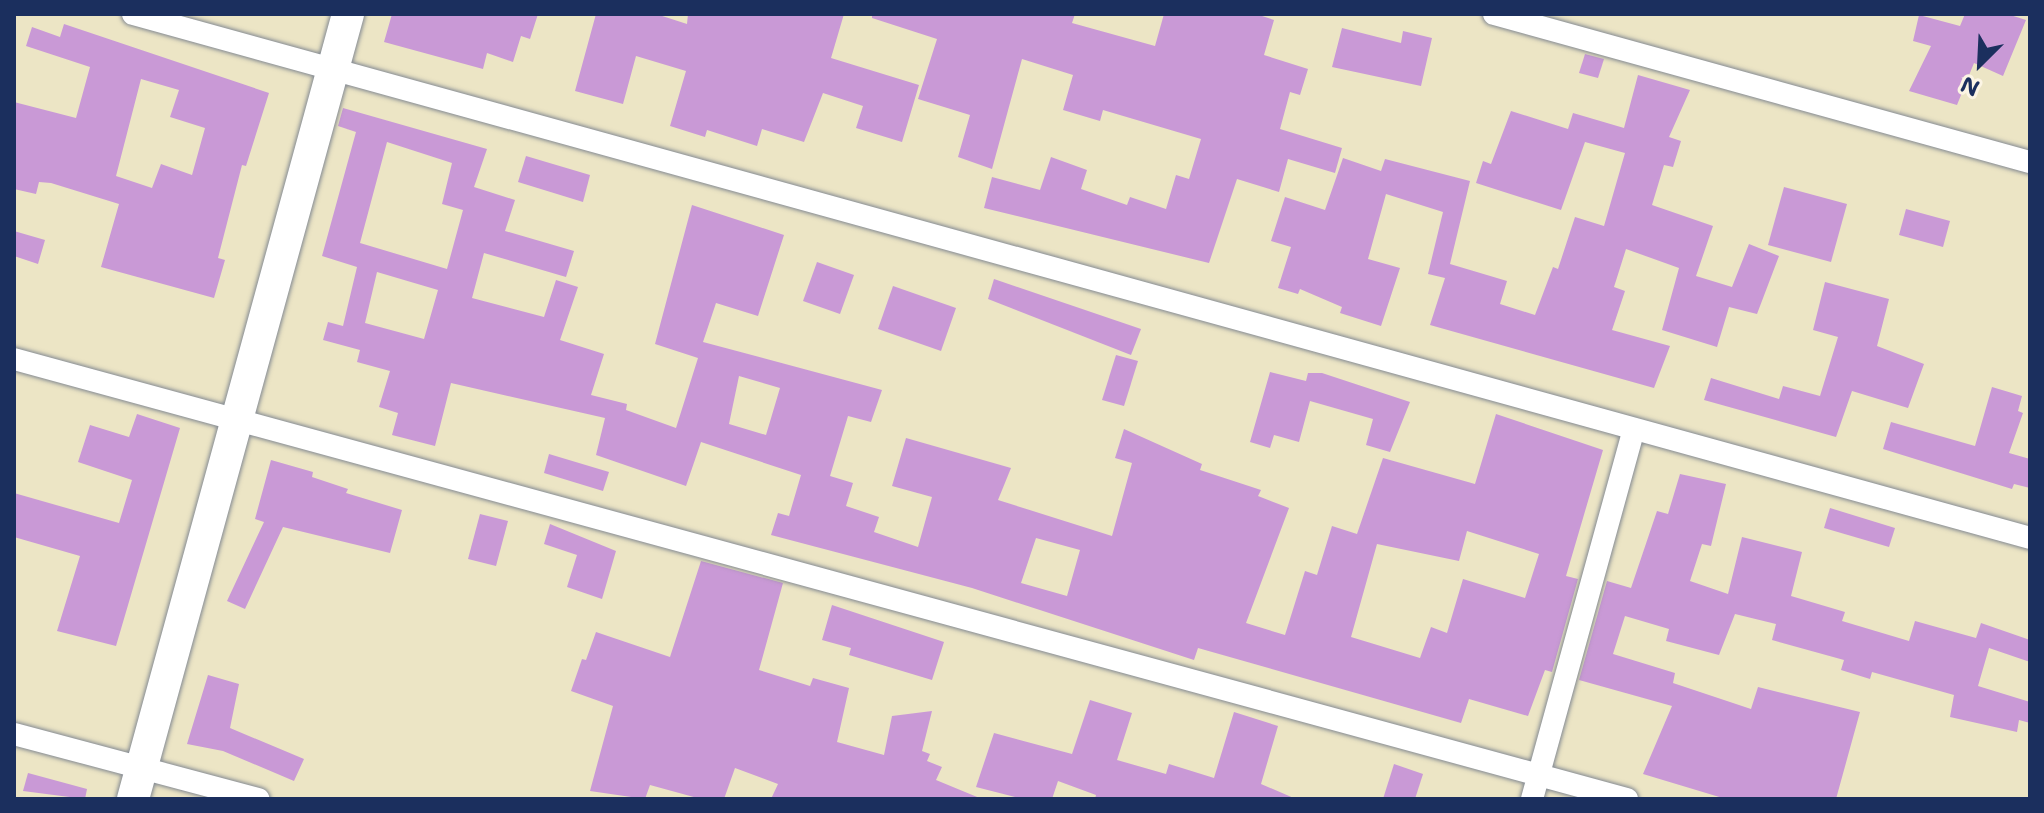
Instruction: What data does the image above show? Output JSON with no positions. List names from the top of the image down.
{
  "north": "bottom left"
}
